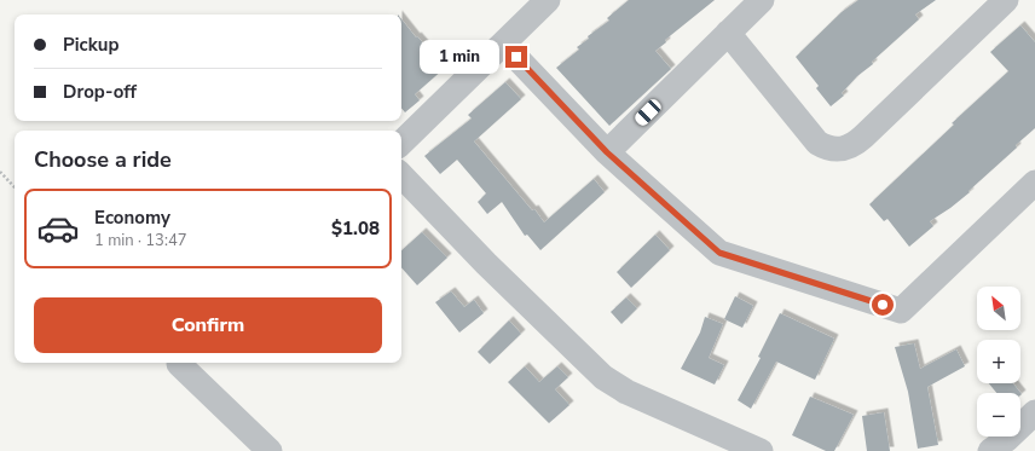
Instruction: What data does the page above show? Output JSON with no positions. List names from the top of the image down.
{
  "north": "top left",
  "page": {
    "banner": ["Pickup", "Drop-off"],
    "bubble": "1 min",
    "heading": "Choose a ride",
    "list": [
      {
        "name": "Economy",
        "note": "1 min · 13:47",
        "value": "$1.08"
      }
    ],
    "map_buttons": ["+", "−"],
    "buttons": "Confirm"
  }
}
